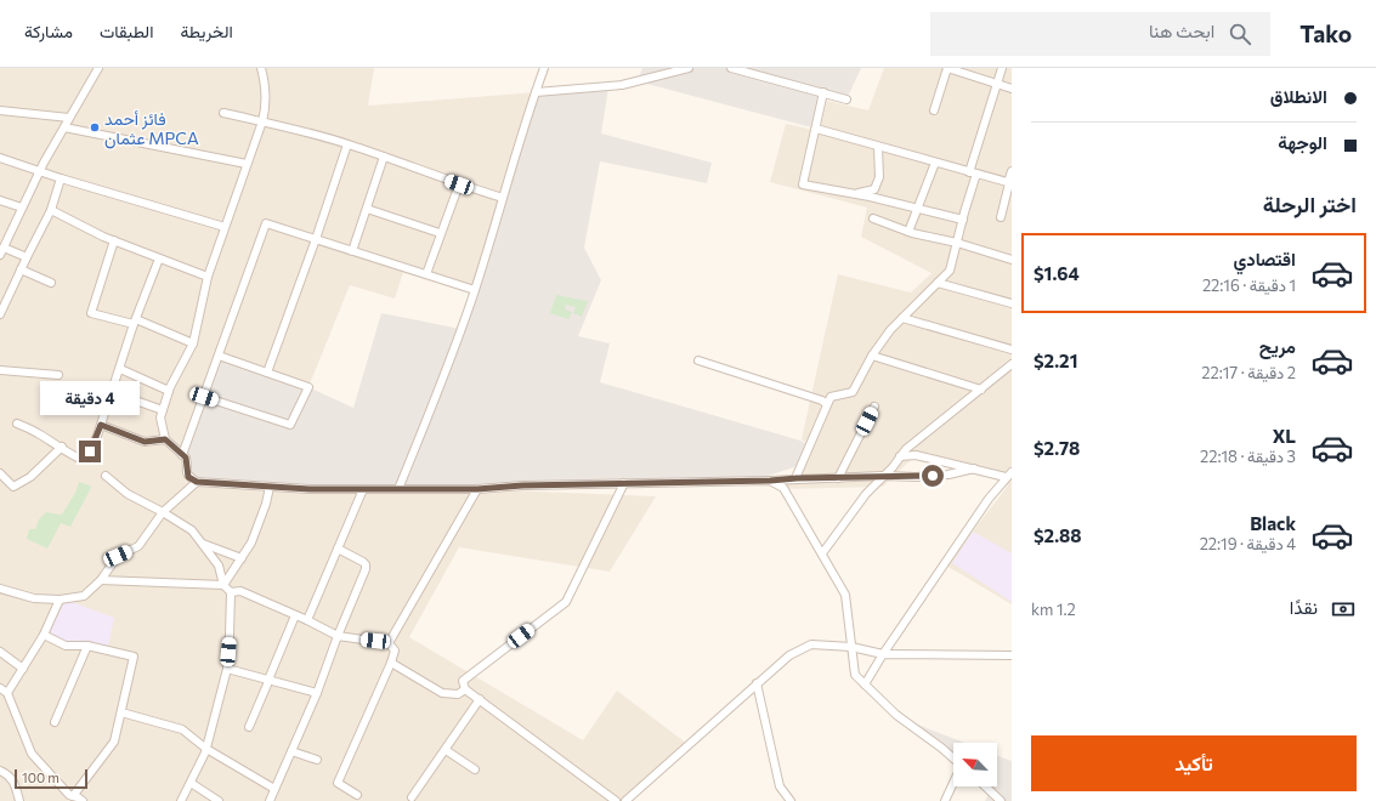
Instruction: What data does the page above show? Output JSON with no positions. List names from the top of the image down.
{
  "places": ["فائز أحمد عثمان MPCA"],
  "scale_bar": "100 m",
  "north": "top left",
  "page": {
    "header": "Tako",
    "search": "ابحث هنا",
    "nav": ["الخريطة", "الطبقات", "مشاركة"],
    "banner": ["الانطلاق", "الوجهة"],
    "heading": "اختر الرحلة",
    "list": [
      {
        "name": "اقتصادي",
        "note": "1 دقيقة · 22:16",
        "value": "$1.64"
      },
      {
        "name": "مريح",
        "note": "2 دقيقة · 22:17",
        "value": "$2.21"
      },
      {
        "name": "XL",
        "note": "3 دقيقة · 22:18",
        "value": "$2.78"
      },
      {
        "name": "Black",
        "note": "4 دقيقة · 22:19",
        "value": "$2.88"
      }
    ],
    "bubble": "4 دقيقة",
    "pay": ["نقدًا", "1.2 km"],
    "buttons": "تأكيد",
    "scale": "100 m"
  }
}
